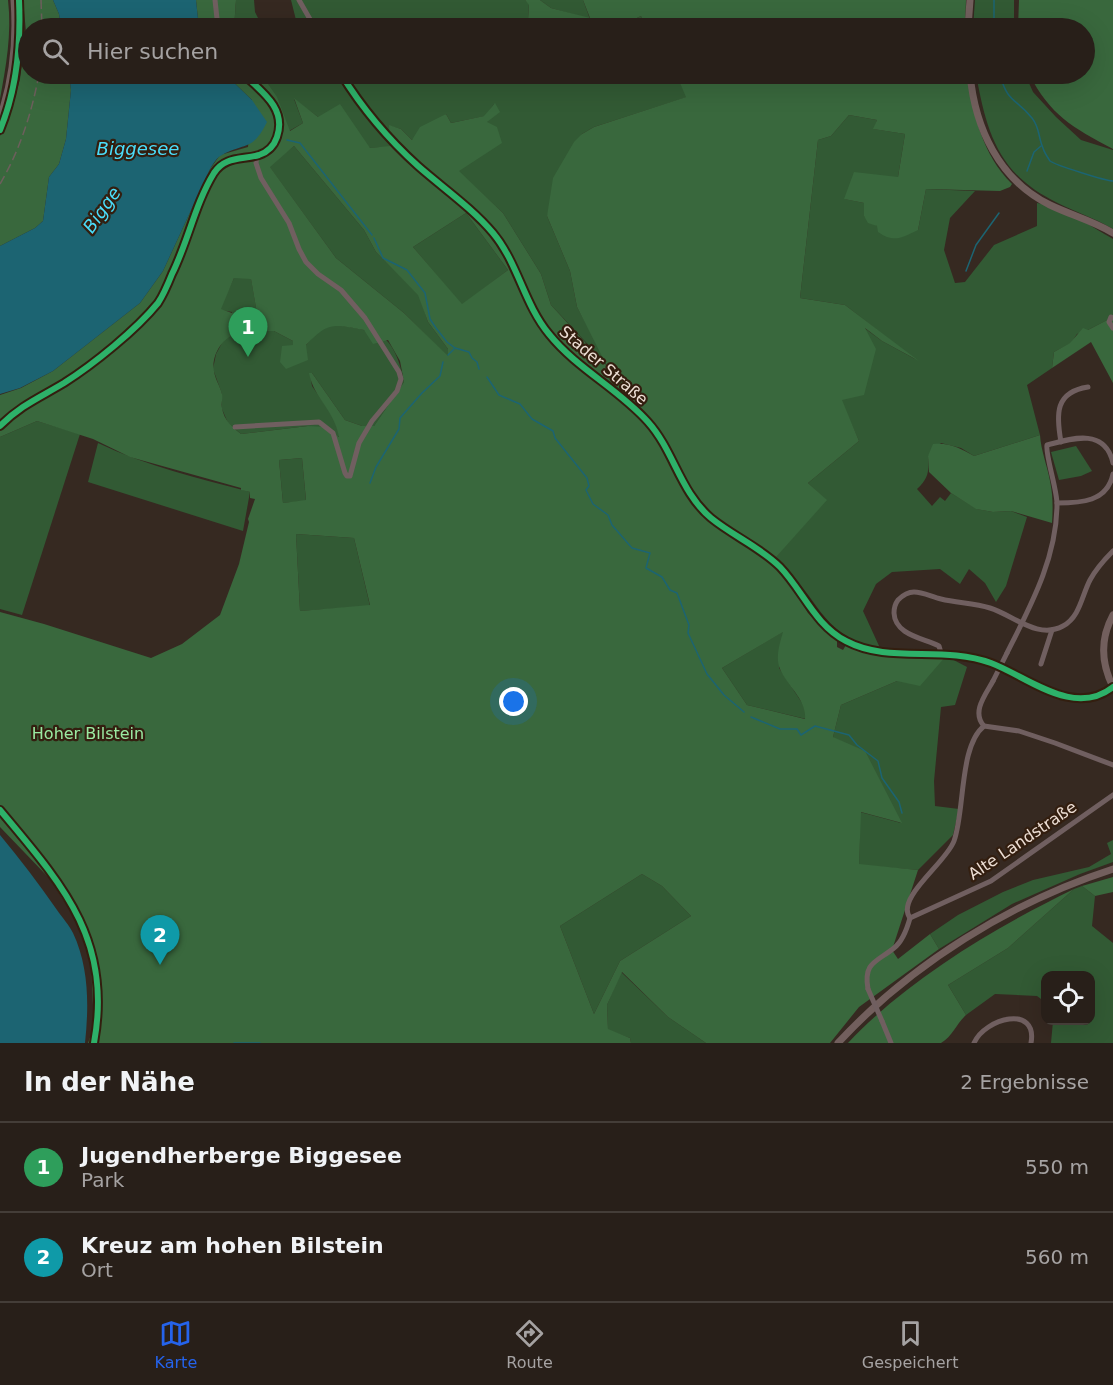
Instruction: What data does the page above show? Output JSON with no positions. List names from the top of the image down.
{
  "streets": {
    "street": ["Stader Straße", "Alte Landstraße"]
  },
  "water": ["Biggesee", "Bigge"],
  "parks": ["Hoher Bilstein"],
  "page": {
    "search": "Hier suchen",
    "pins": ["1", "2"],
    "heading": ["In der Nähe", "2 Ergebnisse"],
    "list": [
      {
        "mark": "1",
        "name": "Jugendherberge Biggesee",
        "note": "Park",
        "value": "550 m"
      },
      {
        "mark": "2",
        "name": "Kreuz am hohen Bilstein",
        "note": "Ort",
        "value": "560 m"
      }
    ],
    "nav": ["Karte", "Route", "Gespeichert"]
  }
}
